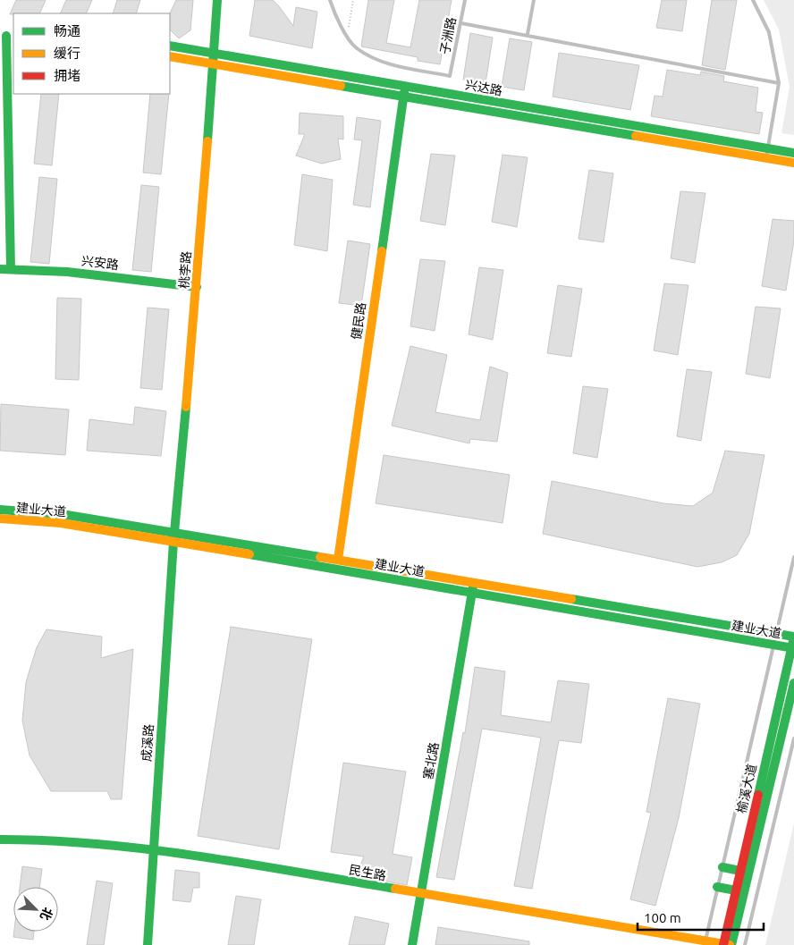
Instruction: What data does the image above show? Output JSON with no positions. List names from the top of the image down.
{
  "streets": {
    "main road": [
      "兴达路",
      "兴安路",
      "桃李路",
      "健民路",
      "建业大道",
      "成溪路",
      "塞北路",
      "榆溪大道",
      "民生路"
    ],
    "lane": ["子洲路"]
  },
  "crossings": [
    ["兴达路", "桃李路"],
    ["兴达路", "健民路"],
    ["兴安路", "桃李路"],
    ["桃李路", "建业大道"],
    ["桃李路", "成溪路"],
    ["健民路", "建业大道"],
    ["建业大道", "成溪路"],
    ["建业大道", "塞北路"],
    ["建业大道", "榆溪大道"],
    ["成溪路", "民生路"],
    ["塞北路", "民生路"],
    ["榆溪大道", "民生路"]
  ],
  "legend": ["畅通", "缓行", "拥堵"],
  "scale_bar": "100 m",
  "north": "bottom right"
}
